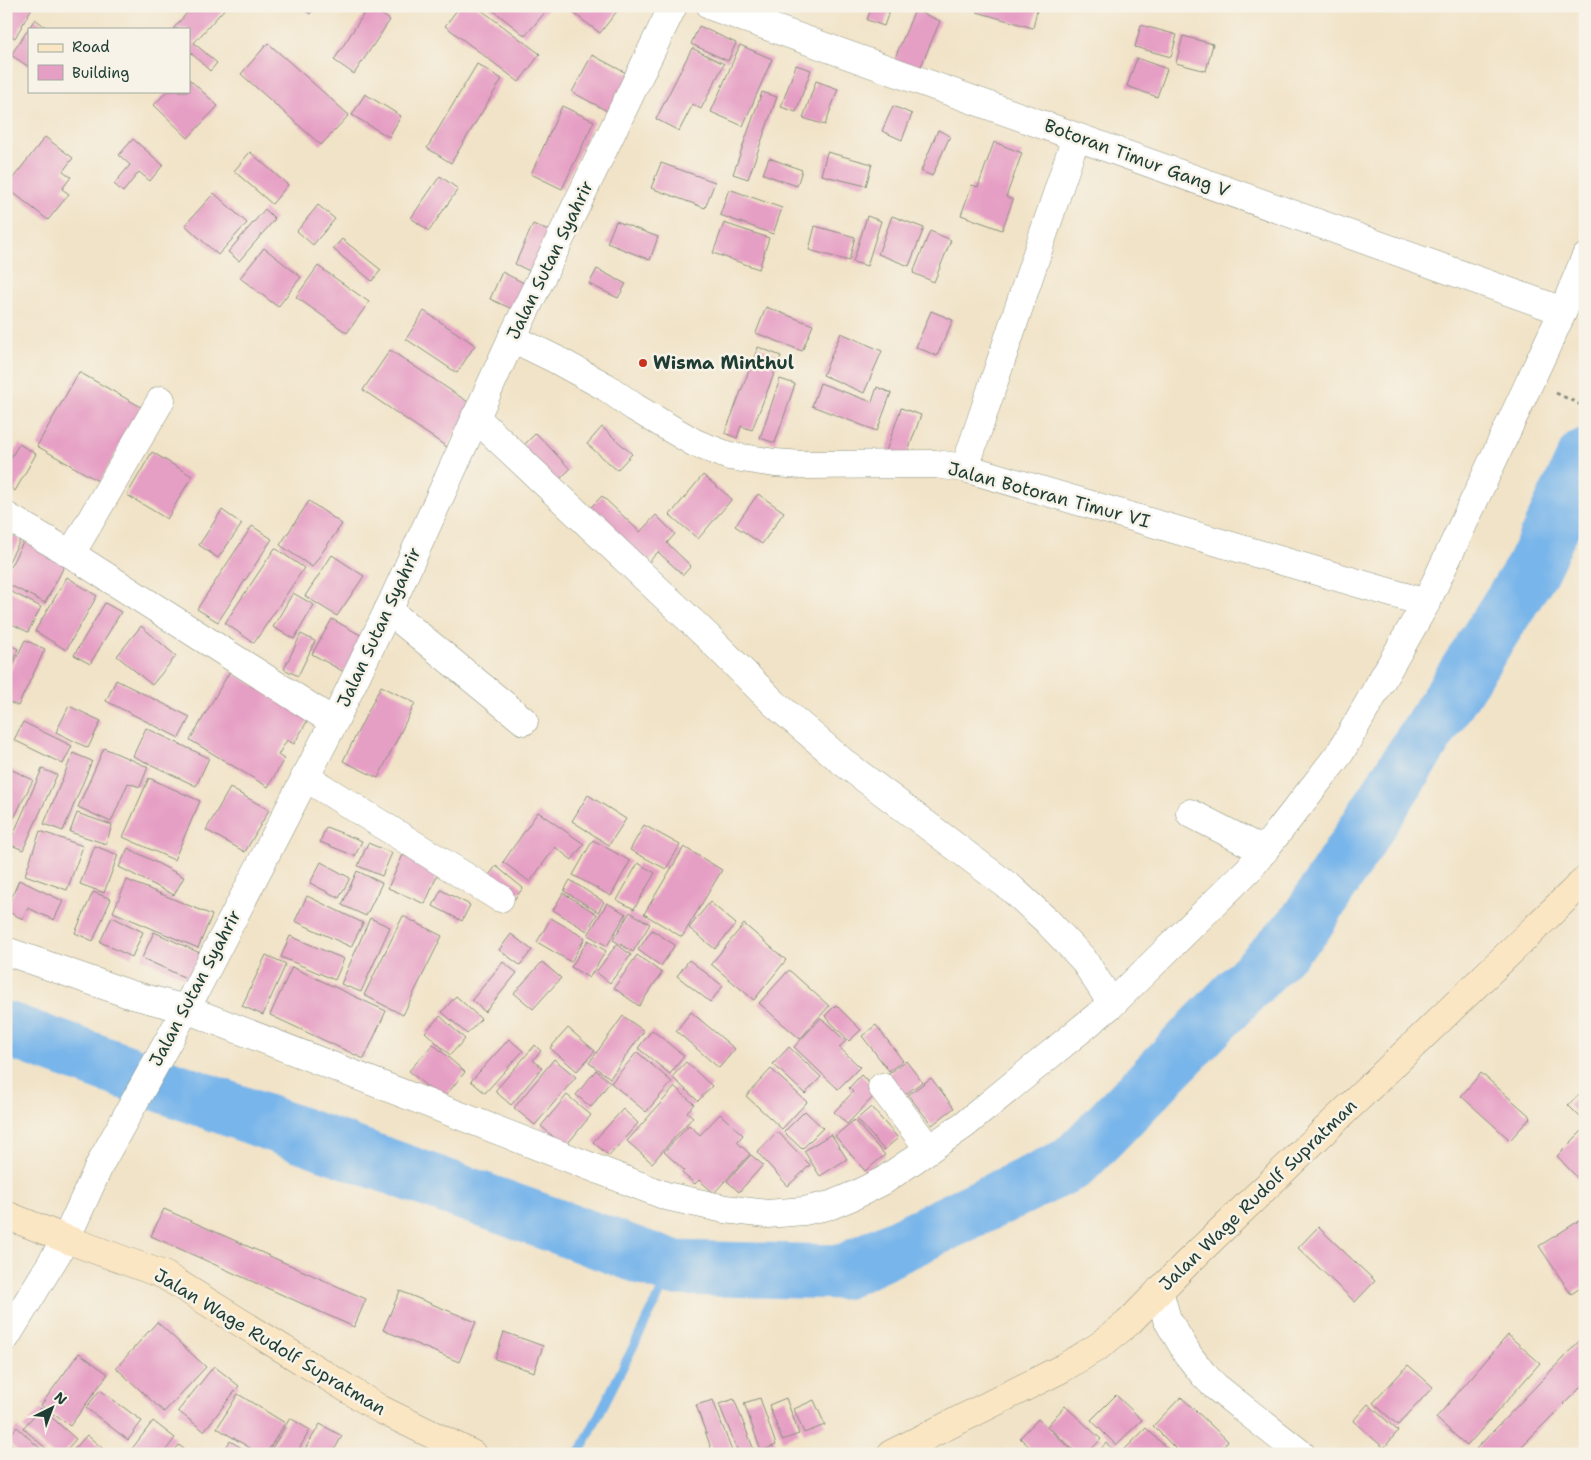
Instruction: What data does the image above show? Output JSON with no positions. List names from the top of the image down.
{
  "streets": {
    "main road": ["Jalan Wage Rudolf Supratman"],
    "street": ["Botoran Timur Gang V", "Jalan Sutan Syahrir", "Jalan Botoran Timur VI"]
  },
  "crossings": [
    ["Jalan Sutan Syahrir", "Jalan Botoran Timur VI"],
    ["Jalan Sutan Syahrir", "Jalan Wage Rudolf Supratman"]
  ],
  "places": ["Wisma Minthul"],
  "legend": ["Road", "Building"],
  "north": "top right"
}
